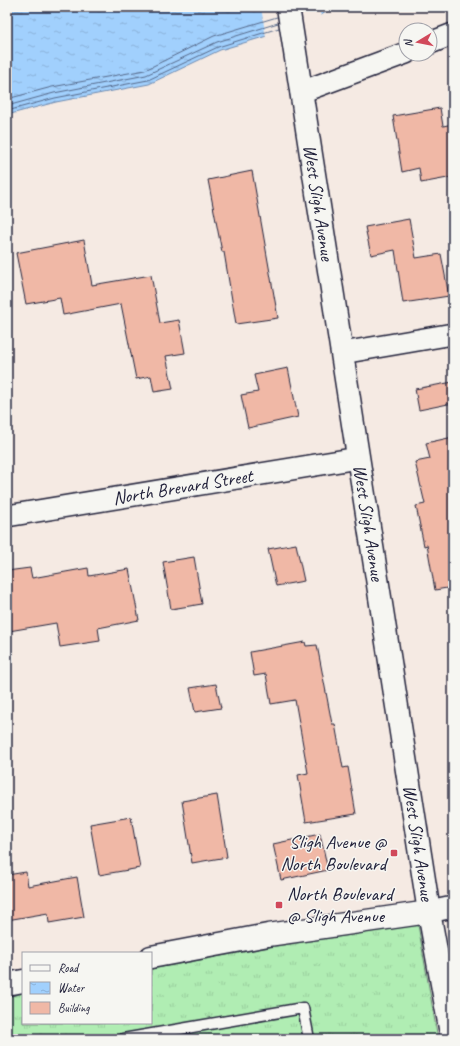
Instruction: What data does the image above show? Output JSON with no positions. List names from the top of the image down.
{
  "streets": {
    "main road": ["West Sligh Avenue"],
    "street": ["North Brevard Street"]
  },
  "crossings": [
    ["West Sligh Avenue", "North Brevard Street"]
  ],
  "places": {
    "transit": ["Sligh Avenue @ North Boulevard", "North Boulevard @ Sligh Avenue"]
  },
  "legend": ["Road", "Water", "Building"],
  "north": "left"
}
